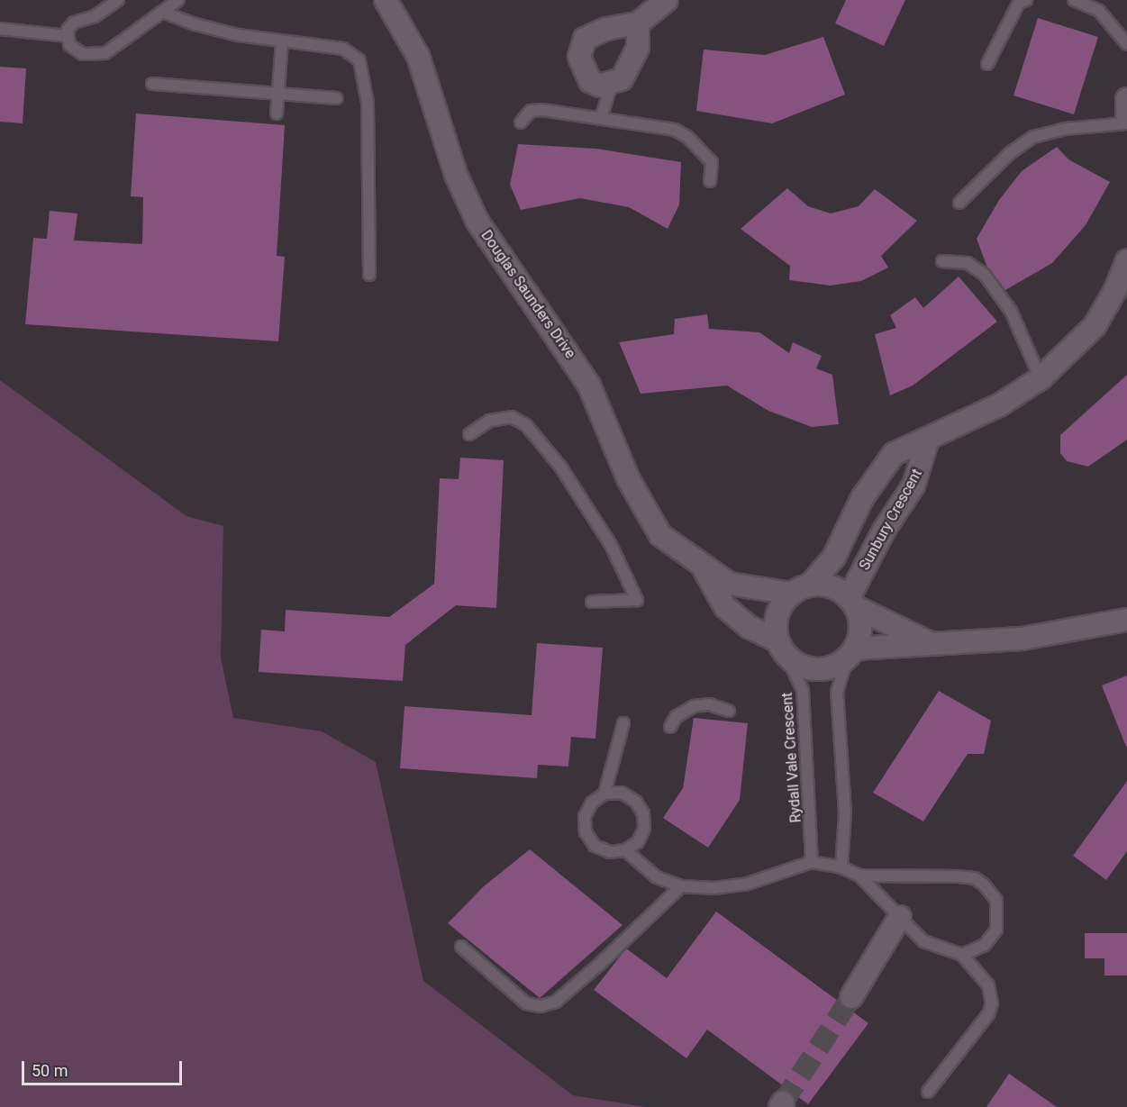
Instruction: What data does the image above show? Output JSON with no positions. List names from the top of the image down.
{
  "streets": {
    "street": ["Douglas Saunders Drive", "Sunbury Crescent"],
    "lane": ["Rydall Vale Crescent"]
  },
  "crossings": [
    ["Douglas Saunders Drive", "Sunbury Crescent"],
    ["Douglas Saunders Drive", "Rydall Vale Crescent"],
    ["Sunbury Crescent", "Rydall Vale Crescent"]
  ],
  "scale_bar": "50 m"
}
